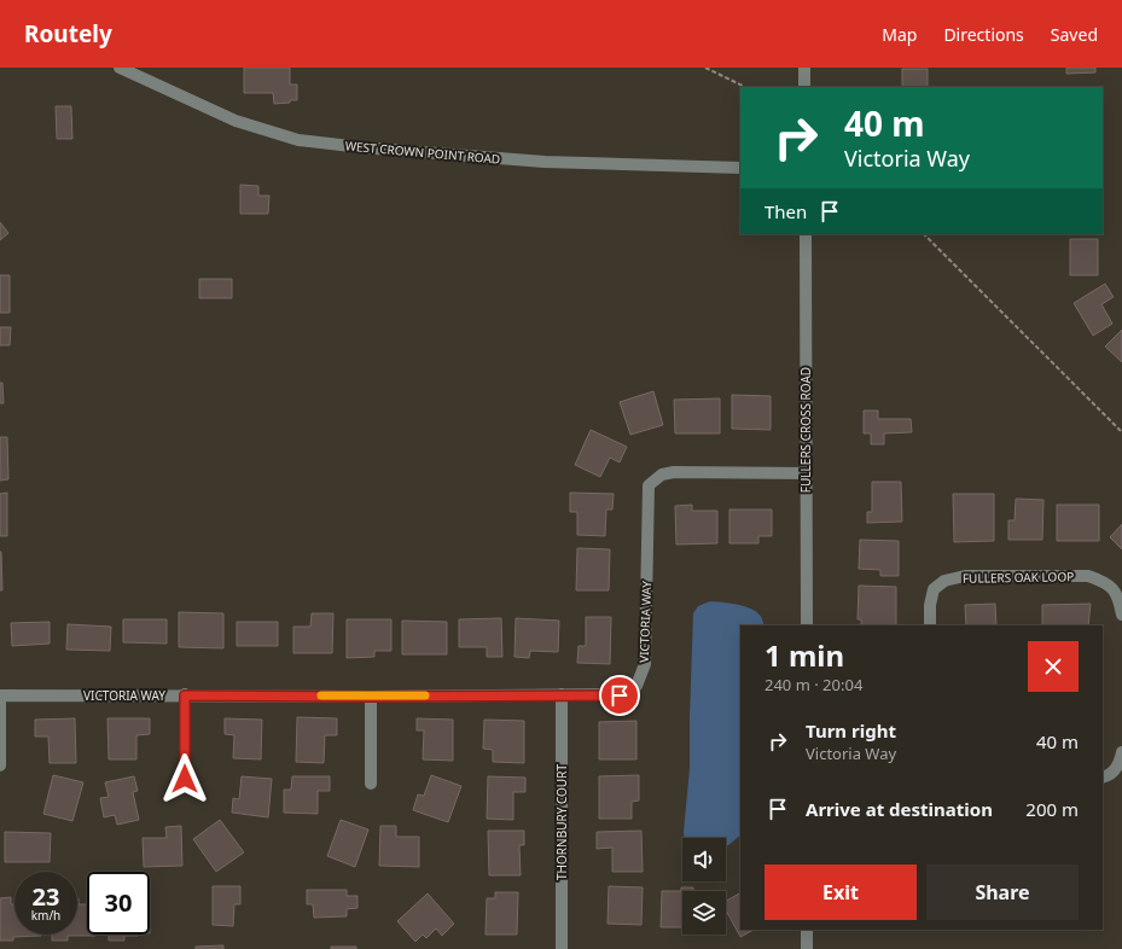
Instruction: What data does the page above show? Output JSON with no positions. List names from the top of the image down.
{
  "streets": {
    "street": [
      "WEST CROWN POINT ROAD",
      "FULLERS CROSS ROAD",
      "FULLERS OAK LOOP",
      "VICTORIA WAY",
      "THORNBURY COURT"
    ]
  },
  "crossings": [
    ["FULLERS CROSS ROAD", "VICTORIA WAY"],
    ["VICTORIA WAY", "THORNBURY COURT"]
  ],
  "page": {
    "header": "Routely",
    "nav": ["Map", "Directions", "Saved"],
    "turn": ["40 m", "Victoria Way"],
    "then": "Then",
    "heading": ["1 min", "240 m · 20:04"],
    "list": [
      {
        "name": "Turn right",
        "note": "Victoria Way",
        "value": "40 m"
      },
      {
        "name": "Arrive at destination",
        "value": "200 m"
      }
    ],
    "buttons": ["Exit", "Share"],
    "speed": "23 km/h",
    "limit": "30"
  }
}
